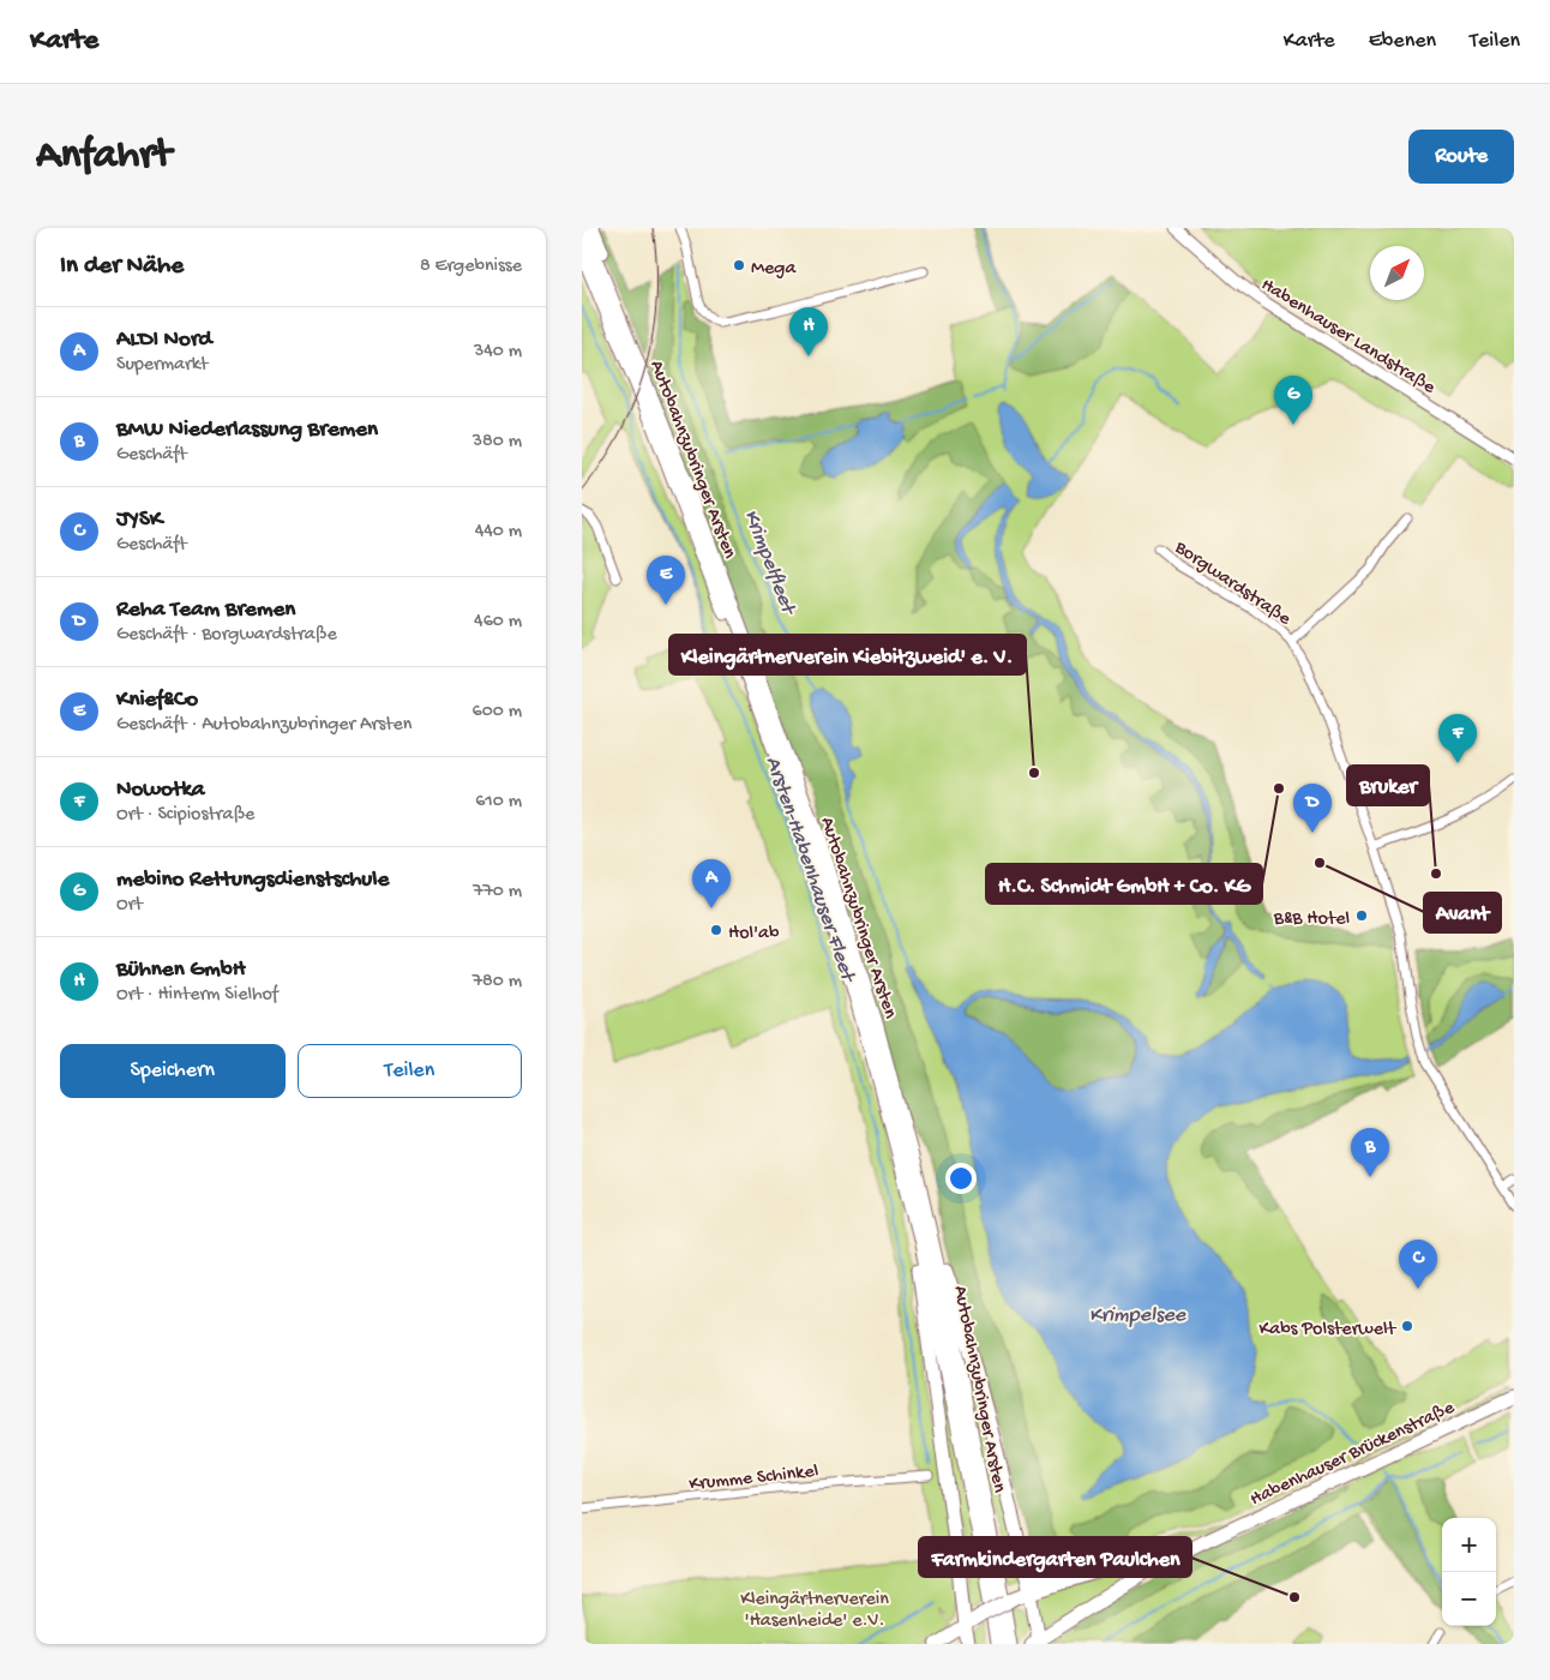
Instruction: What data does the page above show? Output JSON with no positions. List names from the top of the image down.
{
  "streets": {
    "main road": ["Autobahnzubringer Arsten", "Habenhauser Brückenstraße"],
    "street": ["Habenhauser Landstraße", "Borgwardstraße", "Krumme Schinkel"]
  },
  "water": ["Krimpelfleet", "Arsten-Habenhauser Fleet", "Krimpelsee"],
  "parks": ["Kleingärtnerverein 'Hasenheide' e.V."],
  "places": [
    "Mega",
    "Kleingärtnerverein Kiebitzweid' e. V.",
    "H.C. Schmidt GmbH + Co. KG",
    "Avant",
    "Bruker",
    "B&B Hotel",
    "Hol'ab",
    "Kabs Polsterwelt",
    "Farmkindergarten Paulchen"
  ],
  "north": "top right",
  "page": {
    "header": "Karte",
    "nav": ["Karte", "Ebenen", "Teilen"],
    "buttons": [
      "Route",
      ["Speichern", "Teilen"]
    ],
    "title": "Anfahrt",
    "heading": ["In der Nähe", "8 Ergebnisse"],
    "list": [
      {
        "mark": "A",
        "name": "ALDI Nord",
        "note": "Supermarkt",
        "value": "340 m"
      },
      {
        "mark": "B",
        "name": "BMW Niederlassung Bremen",
        "note": "Geschäft",
        "value": "380 m"
      },
      {
        "mark": "C",
        "name": "JYSK",
        "note": "Geschäft",
        "value": "440 m"
      },
      {
        "mark": "D",
        "name": "Reha Team Bremen",
        "note": "Geschäft · Borgwardstraße",
        "value": "460 m"
      },
      {
        "mark": "E",
        "name": "Knief&Co",
        "note": "Geschäft · Autobahnzubringer Arsten",
        "value": "600 m"
      },
      {
        "mark": "F",
        "name": "Nowotka",
        "note": "Ort · Scipiostraße",
        "value": "610 m"
      },
      {
        "mark": "G",
        "name": "mebino Rettungsdienstschule",
        "note": "Ort",
        "value": "770 m"
      },
      {
        "mark": "H",
        "name": "Bühnen GmbH",
        "note": "Ort · Hinterm Sielhof",
        "value": "780 m"
      }
    ],
    "pins": [
      "H",
      "G",
      "E",
      "F",
      "D",
      "A",
      "B",
      "C"
    ],
    "map_buttons": ["+", "−"]
  }
}
